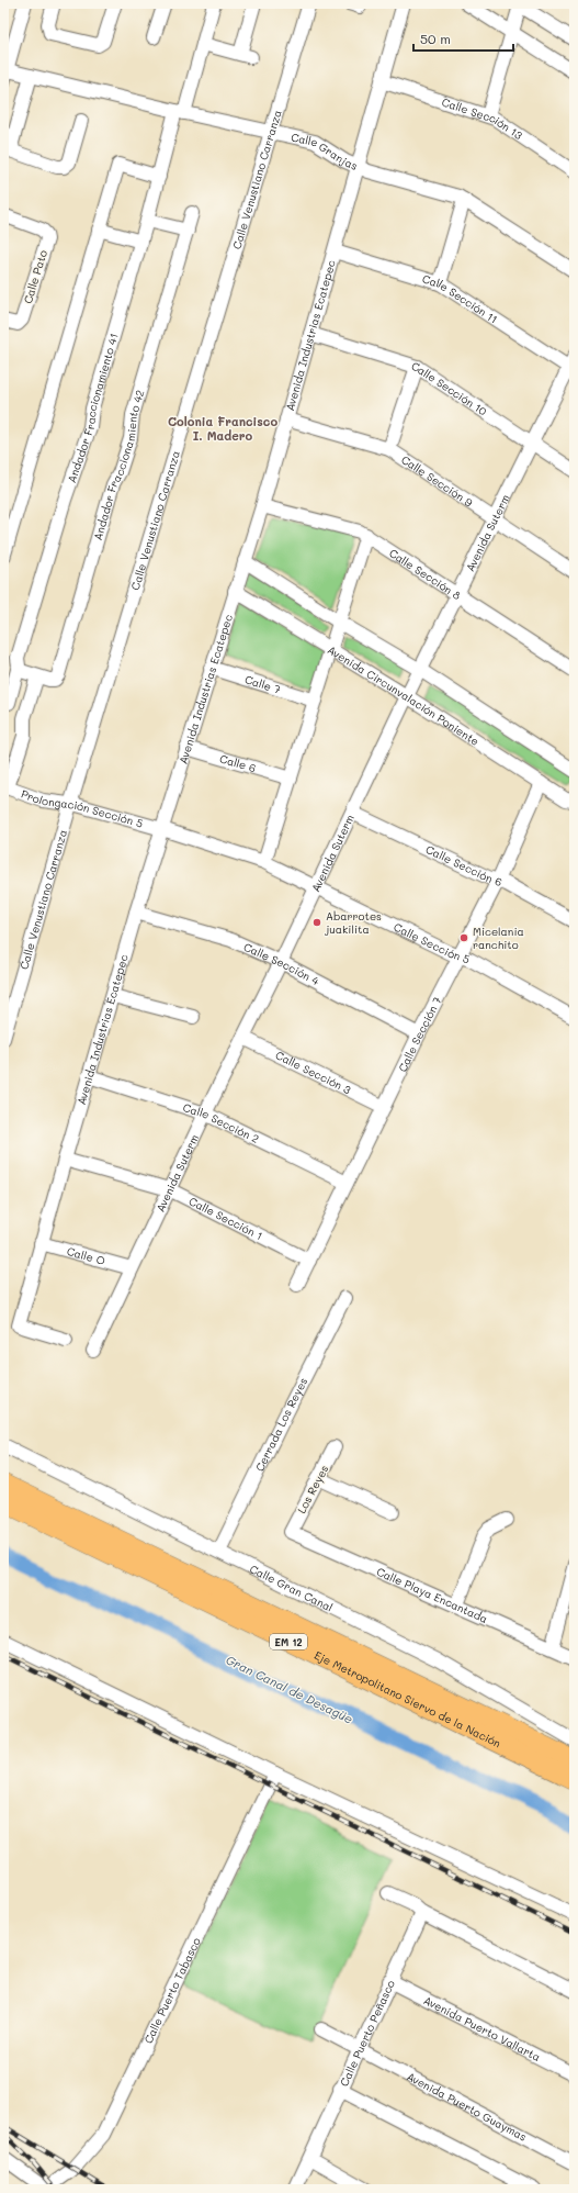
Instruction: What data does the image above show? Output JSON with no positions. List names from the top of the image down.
{
  "streets": {
    "highway": ["EM 12", "Eje Metropolitano Siervo de la Nación"],
    "street": [
      "Calle Sección 13",
      "Calle Granjas",
      "Calle Venustiano Carranza",
      "Calle Pato",
      "Calle Sección 11",
      "Avenida Industrias Ecatepec",
      "Calle Sección 10",
      "Andador Fraccionamiento 41",
      "Andador Fraccionamiento 42",
      "Calle Sección 9",
      "Avenida Suterm",
      "Calle Sección 8",
      "Calle 7",
      "Avenida Circunvalación Poniente",
      "Calle 6",
      "Prolongación Sección 5",
      "Calle Sección 6",
      "Calle Sección 5",
      "Calle Sección 4",
      "Calle Sección 7",
      "Calle Sección 3",
      "Calle Sección 2",
      "Calle Sección 1",
      "Calle O",
      "Cerrada Los Reyes",
      "Los Reyes",
      "Calle Gran Canal",
      "Calle Playa Encantada",
      "Calle Puerto Tabasco",
      "Avenida Puerto Vallarta",
      "Calle Puerto Peñasco",
      "Avenida Puerto Guaymas"
    ]
  },
  "crossings": [
    ["Calle Sección 13", "Avenida Industrias Ecatepec"],
    ["Calle Granjas", "Calle Venustiano Carranza"],
    ["Calle Granjas", "Avenida Industrias Ecatepec"],
    ["Calle Granjas", "Andador Fraccionamiento 41"],
    ["Calle Venustiano Carranza", "Prolongación Sección 5"],
    ["Calle Sección 11", "Avenida Industrias Ecatepec"],
    ["Calle Sección 11", "Avenida Suterm"],
    ["Avenida Industrias Ecatepec", "Calle Sección 10"],
    ["Avenida Industrias Ecatepec", "Calle Sección 9"],
    ["Avenida Industrias Ecatepec", "Calle Sección 8"],
    ["Avenida Industrias Ecatepec", "Calle 7"],
    ["Avenida Industrias Ecatepec", "Avenida Circunvalación Poniente"],
    ["Avenida Industrias Ecatepec", "Calle 6"],
    ["Avenida Industrias Ecatepec", "Prolongación Sección 5"],
    ["Avenida Industrias Ecatepec", "Calle Sección 5"],
    ["Avenida Industrias Ecatepec", "Calle Sección 4"],
    ["Avenida Industrias Ecatepec", "Calle Sección 2"],
    ["Avenida Industrias Ecatepec", "Calle Sección 1"],
    ["Avenida Industrias Ecatepec", "Calle O"],
    ["Calle Sección 10", "Avenida Suterm"],
    ["Andador Fraccionamiento 41", "Andador Fraccionamiento 42"],
    ["Calle Sección 9", "Avenida Suterm"],
    ["Avenida Suterm", "Calle Sección 8"],
    ["Avenida Suterm", "Avenida Circunvalación Poniente"],
    ["Avenida Suterm", "Calle Sección 6"],
    ["Avenida Suterm", "Calle Sección 5"],
    ["Avenida Suterm", "Calle Sección 4"],
    ["Avenida Suterm", "Calle Sección 3"],
    ["Avenida Suterm", "Calle Sección 2"],
    ["Avenida Suterm", "Calle Sección 1"],
    ["Avenida Suterm", "Calle O"],
    ["Avenida Circunvalación Poniente", "Calle Sección 7"],
    ["Prolongación Sección 5", "Calle Sección 5"],
    ["Calle Sección 6", "Calle Sección 7"],
    ["Calle Sección 5", "Calle Sección 7"],
    ["Calle Sección 4", "Calle Sección 7"],
    ["Calle Sección 7", "Calle Sección 3"],
    ["Calle Sección 7", "Calle Sección 2"],
    ["Calle Sección 7", "Calle Sección 1"],
    ["Cerrada Los Reyes", "Calle Gran Canal"],
    ["Los Reyes", "Calle Playa Encantada"],
    ["Avenida Puerto Vallarta", "Calle Puerto Peñasco"],
    ["Calle Puerto Peñasco", "Avenida Puerto Guaymas"]
  ],
  "districts": ["Colonia Francisco I. Madero"],
  "water": ["Gran Canal de Desagüe"],
  "places": ["Abarrotes juakilita", "Micelania ranchito"],
  "scale_bar": "50 m"
}
